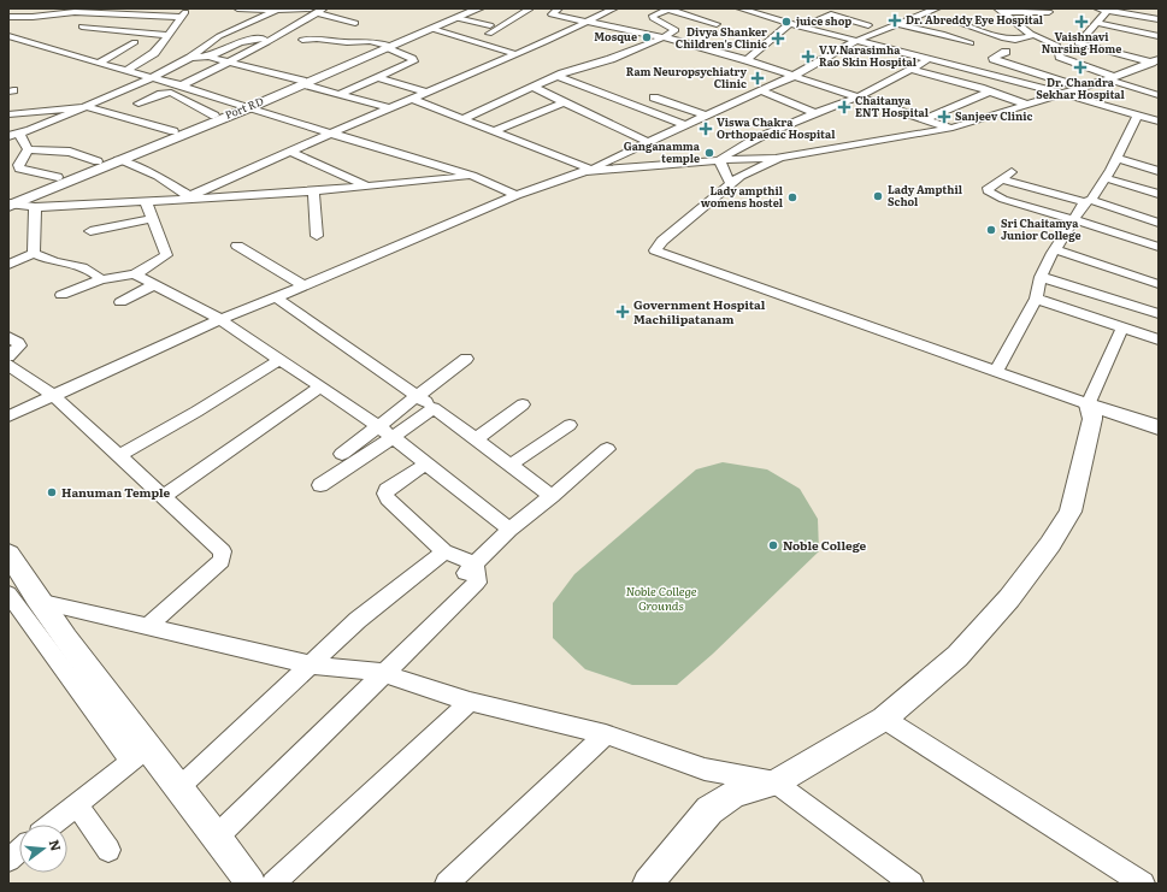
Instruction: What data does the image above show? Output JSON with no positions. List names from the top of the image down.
{
  "streets": {
    "main road": ["Port RD"]
  },
  "parks": ["Noble College Grounds"],
  "places": {
    "health": [
      "Dr. Abreddy Eye Hospital",
      "Vaishnavi Nursing Home",
      "Divya Shanker Children's Clinic",
      "V.V.Narasimha Rao Skin Hospital",
      "Dr. Chandra Sekhar Hospital",
      "Ram Neuropsychiatry Clinic",
      "Chaitanya ENT Hospital",
      "Sanjeev Clinic",
      "Viswa Chakra Orthopaedic Hospital",
      "Government Hospital Machilipatanam"
    ],
    "other": [
      "juice shop",
      "Mosque",
      "Ganganamma temple",
      "Lady Ampthil Schol",
      "Lady ampthil womens hostel",
      "Sri Chaitamya Junior College",
      "Hanuman Temple",
      "Noble College"
    ]
  },
  "north": "right"
}
